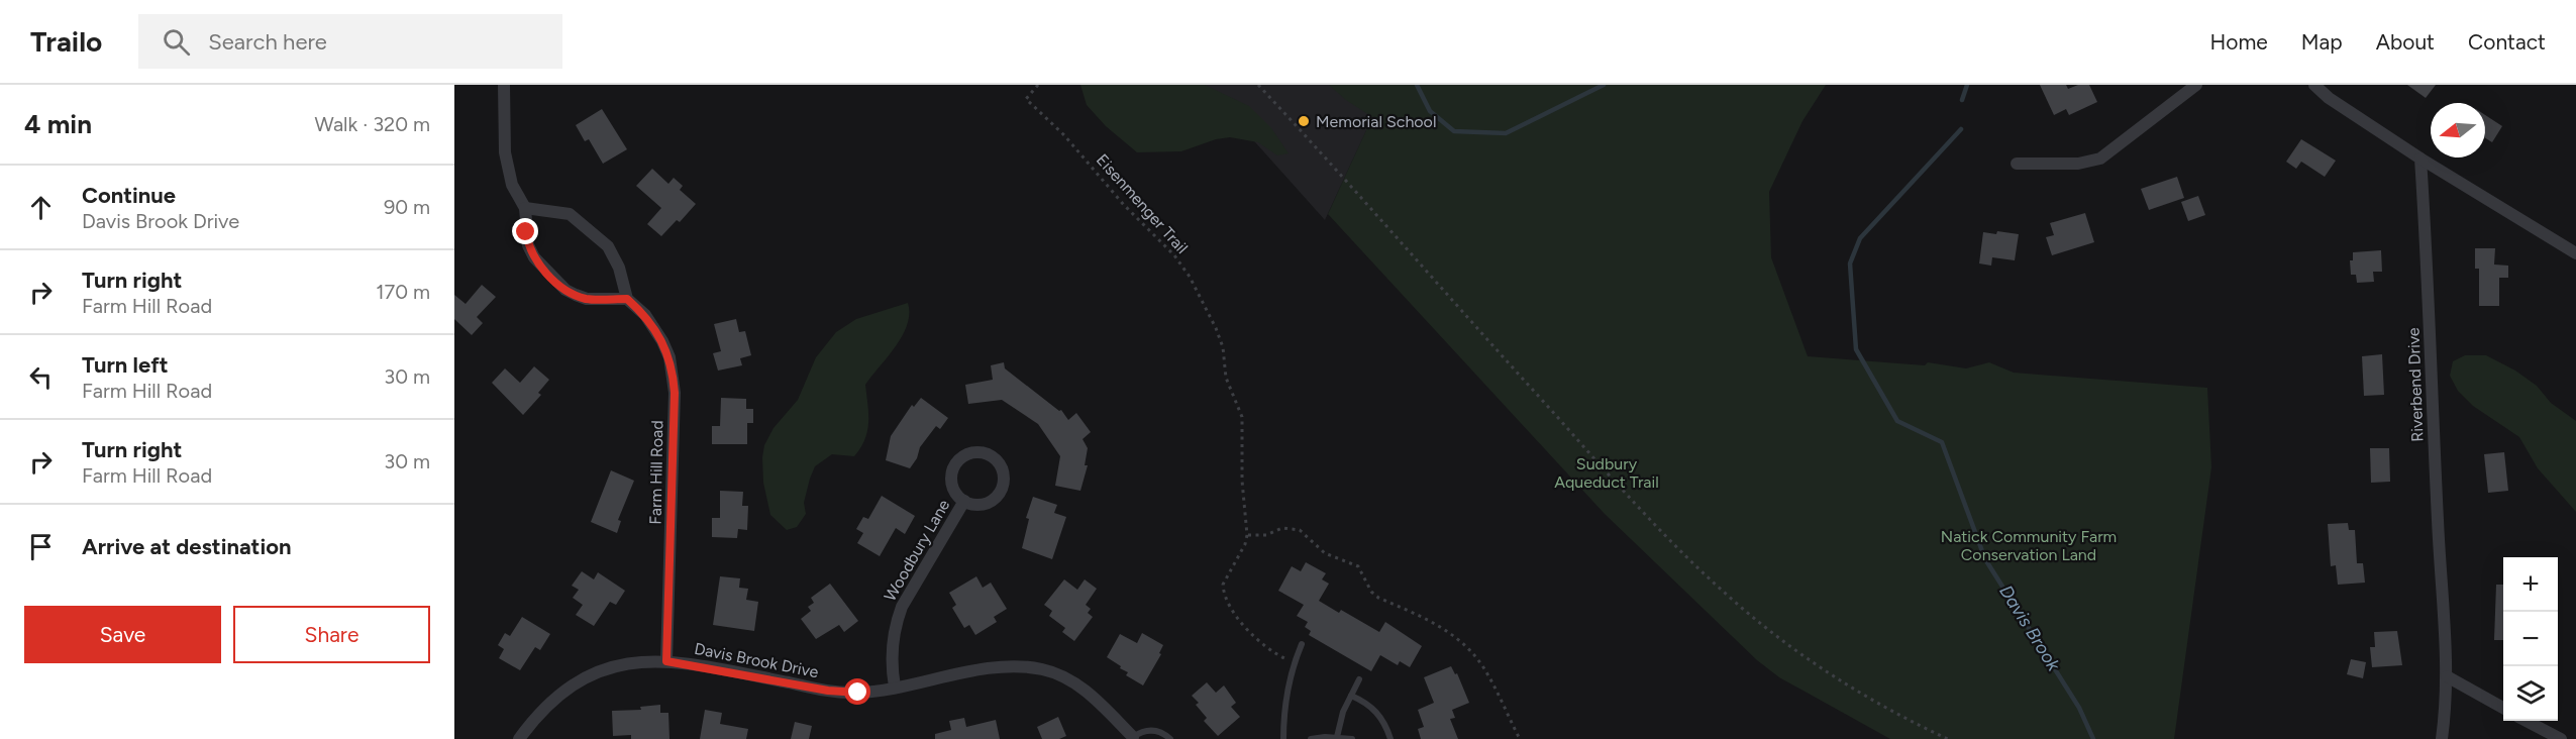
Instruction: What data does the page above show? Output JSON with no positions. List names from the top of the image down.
{
  "streets": {
    "street": [
      "Riverbend Drive",
      "Farm Hill Road",
      "Woodbury Lane",
      "Davis Brook Drive"
    ],
    "path": ["Eisenmenger Trail"]
  },
  "crossings": [
    ["Farm Hill Road", "Davis Brook Drive"],
    ["Woodbury Lane", "Davis Brook Drive"]
  ],
  "water": ["Davis Brook"],
  "parks": ["Sudbury Aqueduct Trail", "Natick Community Farm Conservation Land"],
  "places": ["Memorial School"],
  "north": "left",
  "page": {
    "header": "Trailo",
    "search": "Search here",
    "nav": [
      "Home",
      "Map",
      "About",
      "Contact"
    ],
    "heading": ["4 min", "Walk · 320 m"],
    "list": [
      ["Continue", "Davis Brook Drive", "90 m"],
      ["Turn right", "Farm Hill Road", "170 m"],
      ["Turn left", "Farm Hill Road", "30 m"],
      ["Turn right", "Farm Hill Road", "30 m"],
      "Arrive at destination"
    ],
    "map_buttons": ["+", "−"],
    "buttons": ["Save", "Share"]
  }
}
